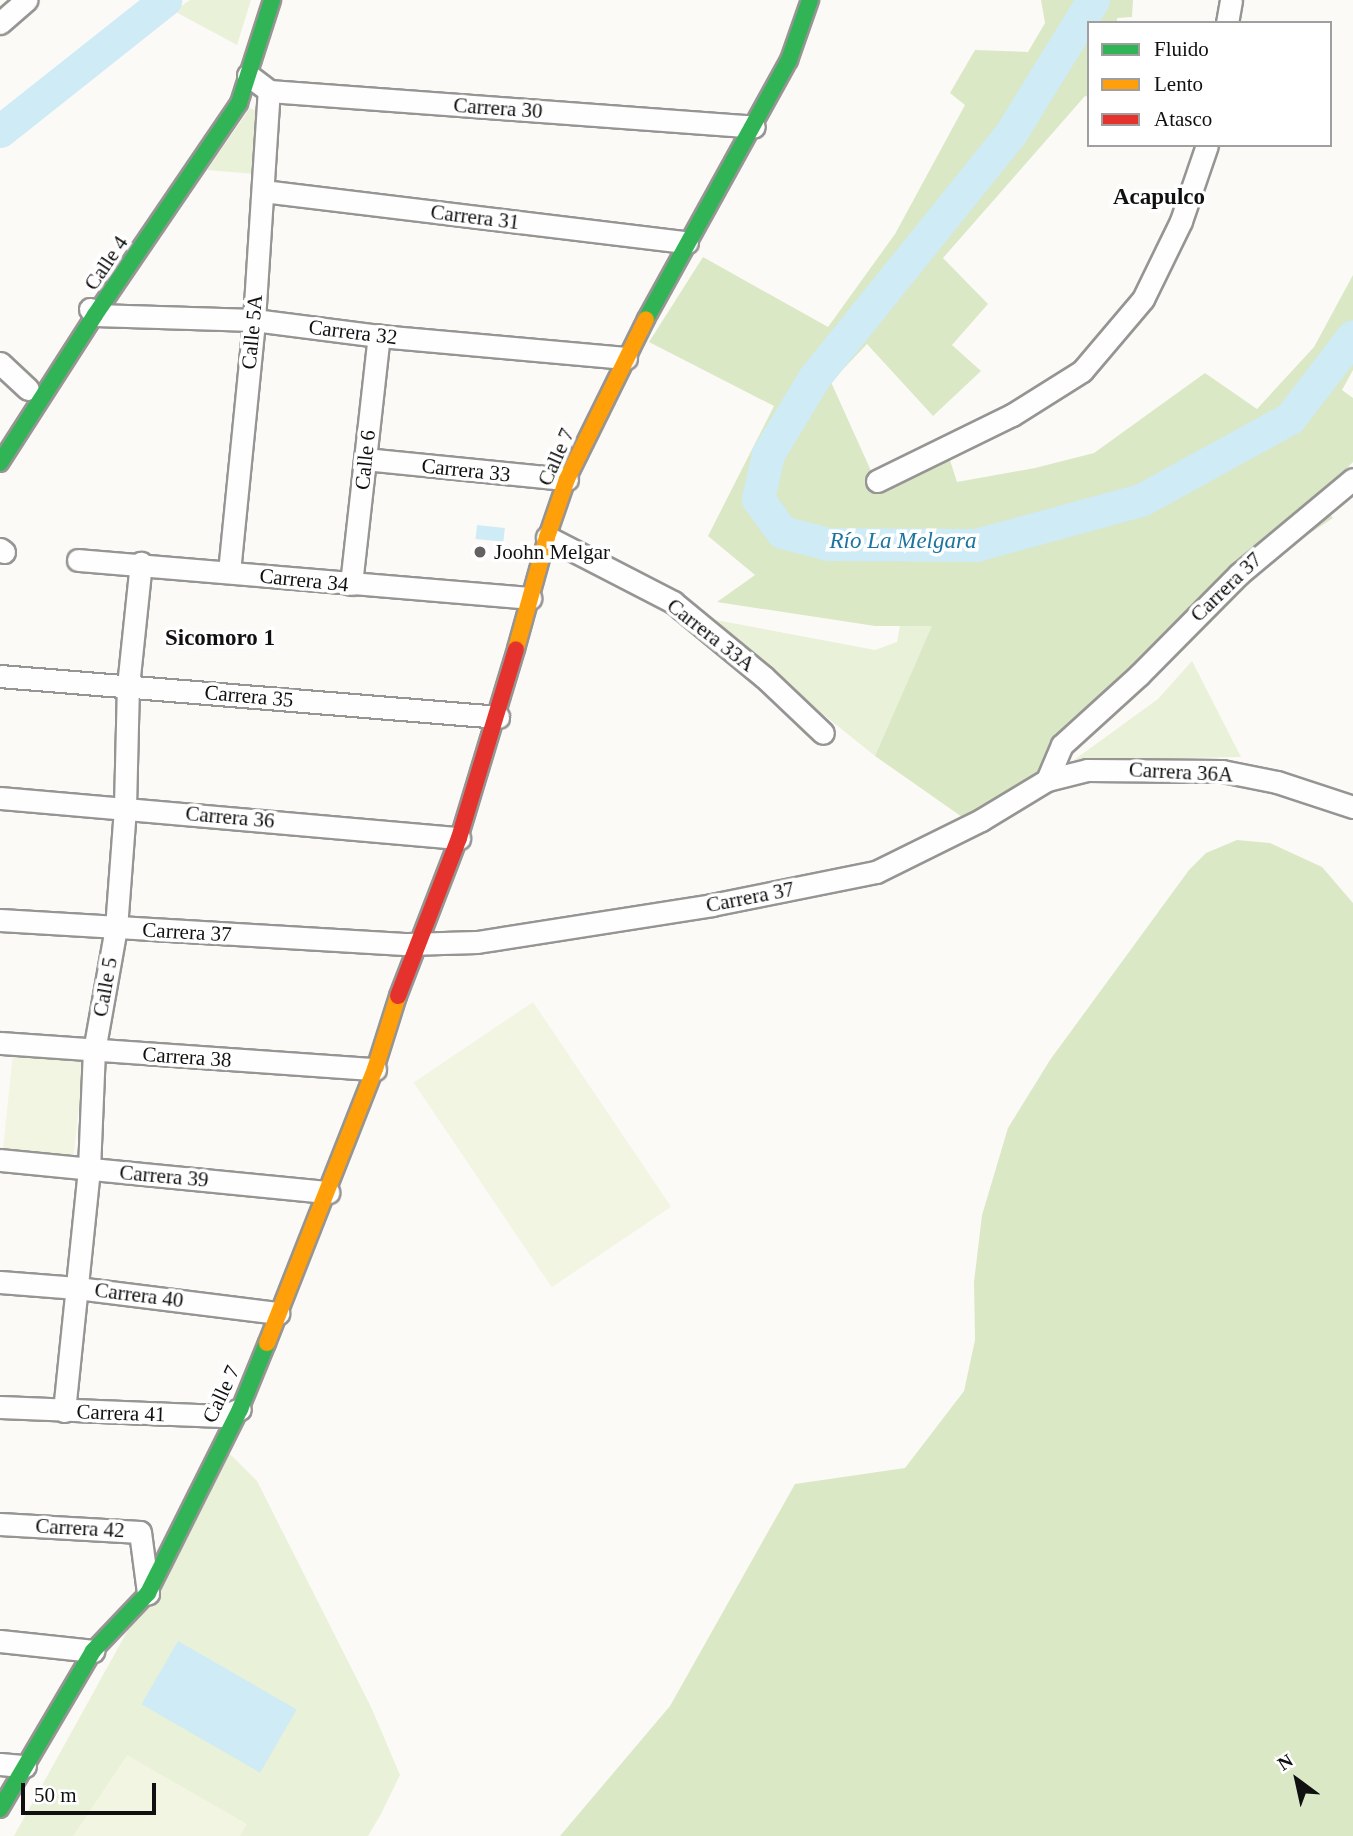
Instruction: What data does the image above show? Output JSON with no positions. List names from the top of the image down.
{
  "streets": {
    "street": [
      "Carrera 30",
      "Carrera 31",
      "Calle 4",
      "Calle 5A",
      "Carrera 32",
      "Calle 7",
      "Calle 6",
      "Carrera 33",
      "Carrera 34",
      "Carrera 37",
      "Carrera 33A",
      "Carrera 35",
      "Carrera 36A",
      "Carrera 36",
      "Calle 5",
      "Carrera 38",
      "Carrera 39",
      "Carrera 40",
      "Carrera 41",
      "Carrera 42"
    ]
  },
  "crossings": [
    ["Carrera 30", "Calle 5A"],
    ["Carrera 30", "Calle 7"],
    ["Carrera 31", "Calle 5A"],
    ["Carrera 31", "Calle 7"],
    ["Calle 4", "Carrera 32"],
    ["Calle 5A", "Carrera 32"],
    ["Calle 5A", "Carrera 34"],
    ["Carrera 32", "Calle 7"],
    ["Carrera 32", "Calle 6"],
    ["Calle 7", "Carrera 33"],
    ["Calle 7", "Carrera 34"],
    ["Calle 7", "Carrera 37"],
    ["Calle 7", "Carrera 33A"],
    ["Calle 7", "Carrera 35"],
    ["Calle 7", "Carrera 36"],
    ["Calle 7", "Carrera 38"],
    ["Calle 7", "Carrera 39"],
    ["Calle 7", "Carrera 40"],
    ["Calle 7", "Carrera 41"],
    ["Calle 7", "Carrera 42"],
    ["Calle 6", "Carrera 33"],
    ["Calle 6", "Carrera 34"],
    ["Carrera 34", "Calle 5"],
    ["Carrera 37", "Carrera 36A"],
    ["Carrera 37", "Calle 5"],
    ["Carrera 35", "Calle 5"],
    ["Carrera 36", "Calle 5"],
    ["Calle 5", "Carrera 38"],
    ["Calle 5", "Carrera 39"],
    ["Calle 5", "Carrera 40"],
    ["Calle 5", "Carrera 41"]
  ],
  "districts": ["Acapulco", "Sicomoro 1"],
  "water": ["Río La Melgara"],
  "places": ["Joohn Melgar"],
  "legend": ["Fluido", "Lento", "Atasco"],
  "scale_bar": "50 m",
  "north": "top left"
}
